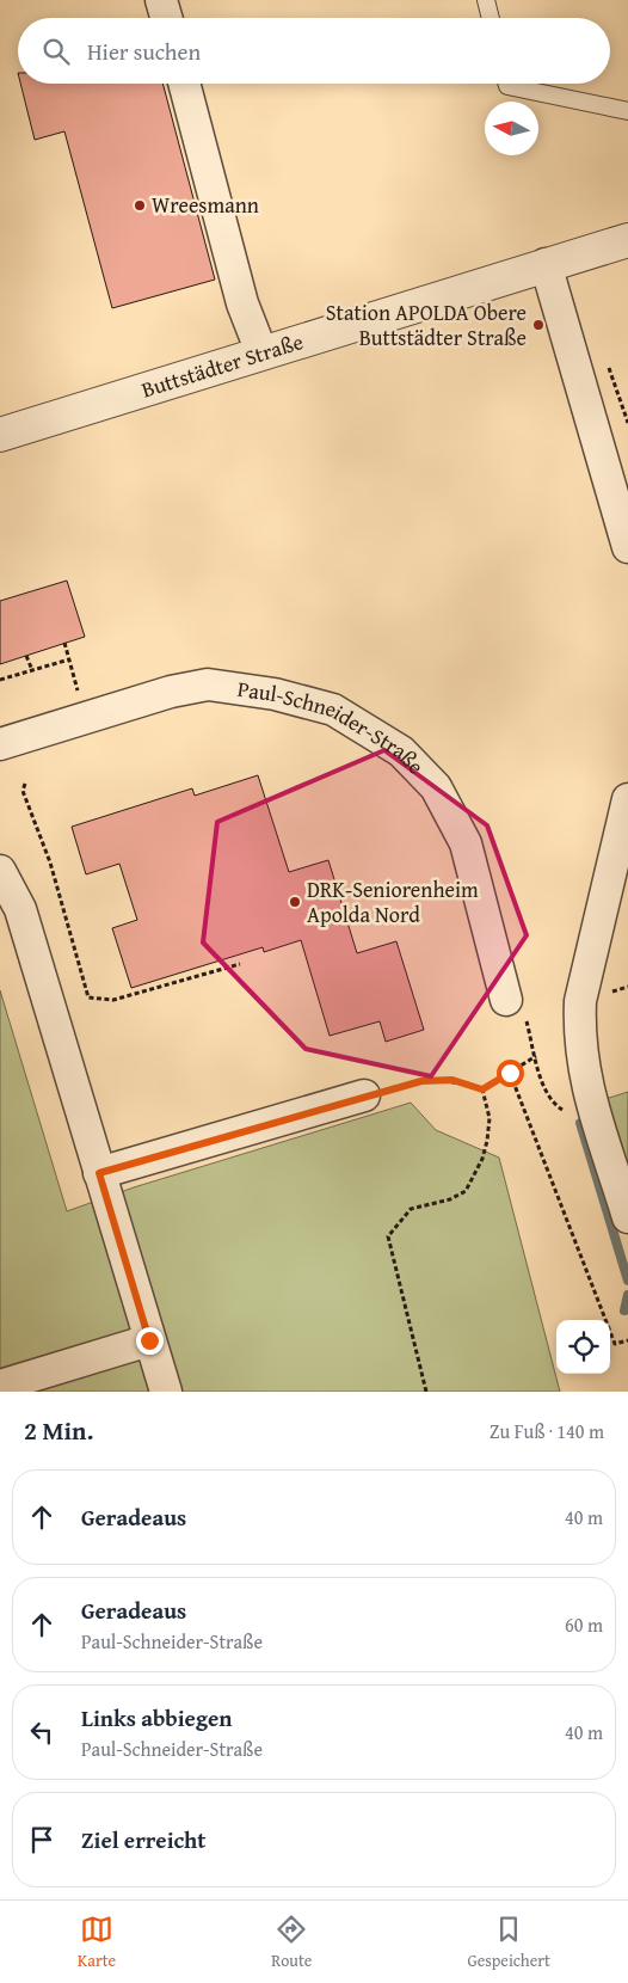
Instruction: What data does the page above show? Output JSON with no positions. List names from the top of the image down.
{
  "streets": {
    "street": ["Buttstädter Straße", "Paul-Schneider-Straße"]
  },
  "places": ["Wreesmann", "Station APOLDA Obere Buttstädter Straße", "DRK-Seniorenheim Apolda Nord"],
  "north": "left",
  "page": {
    "search": "Hier suchen",
    "heading": ["2 Min.", "Zu Fuß · 140 m"],
    "list": [
      ["Geradeaus", "40 m"],
      ["Geradeaus", "Paul-Schneider-Straße", "60 m"],
      ["Links abbiegen", "Paul-Schneider-Straße", "40 m"],
      "Ziel erreicht"
    ],
    "nav": ["Karte", "Route", "Gespeichert"]
  }
}
